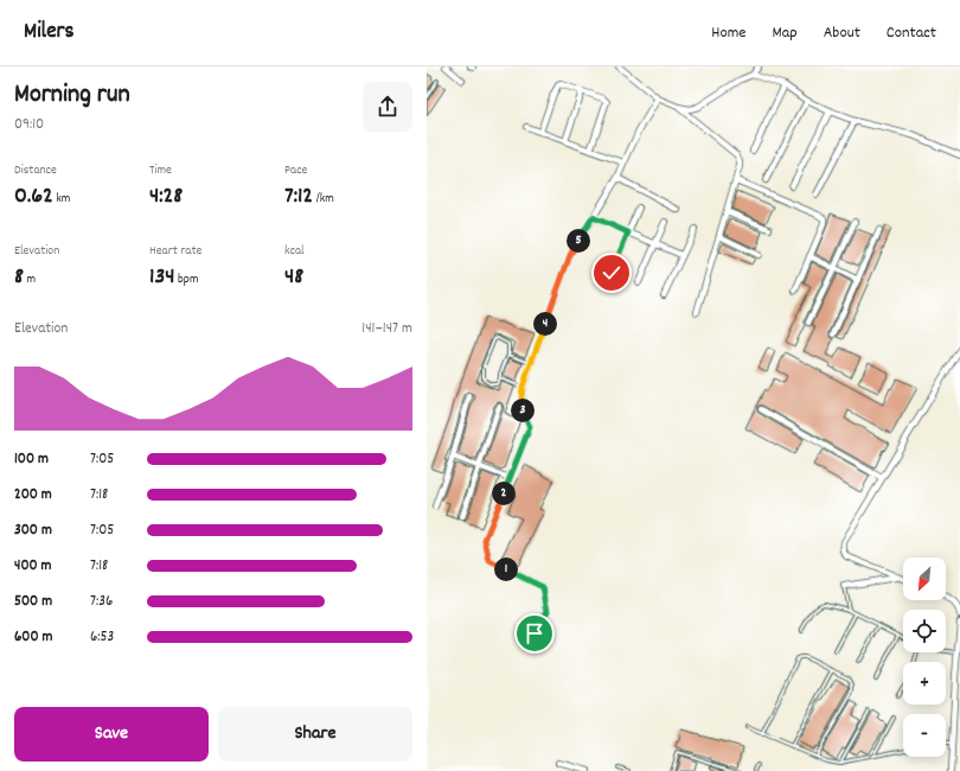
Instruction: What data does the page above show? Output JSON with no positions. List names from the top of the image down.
{
  "north": "bottom left",
  "page": {
    "header": "Milers",
    "nav": [
      "Home",
      "Map",
      "About",
      "Contact"
    ],
    "heading": ["Morning run", "09:10"],
    "stats": [
      ["Distance", "0.62 km"],
      ["Time", "4:28"],
      ["Pace", "7:12 /km"],
      ["Elevation", "8 m"],
      ["Heart rate", "134 bpm"],
      ["kcal", "48"]
    ],
    "pins": [
      "5",
      "4",
      "3",
      "2",
      "1"
    ],
    "chart": ["Elevation", "141–147 m"],
    "list": [
      {
        "name": "100 m",
        "note": "7:05"
      },
      {
        "name": "200 m",
        "note": "7:18"
      },
      {
        "name": "300 m",
        "note": "7:05"
      },
      {
        "name": "400 m",
        "note": "7:18"
      },
      {
        "name": "500 m",
        "note": "7:36"
      },
      {
        "name": "600 m",
        "note": "6:53"
      }
    ],
    "map_buttons": ["+", "−"],
    "buttons": ["Save", "Share"]
  }
}
